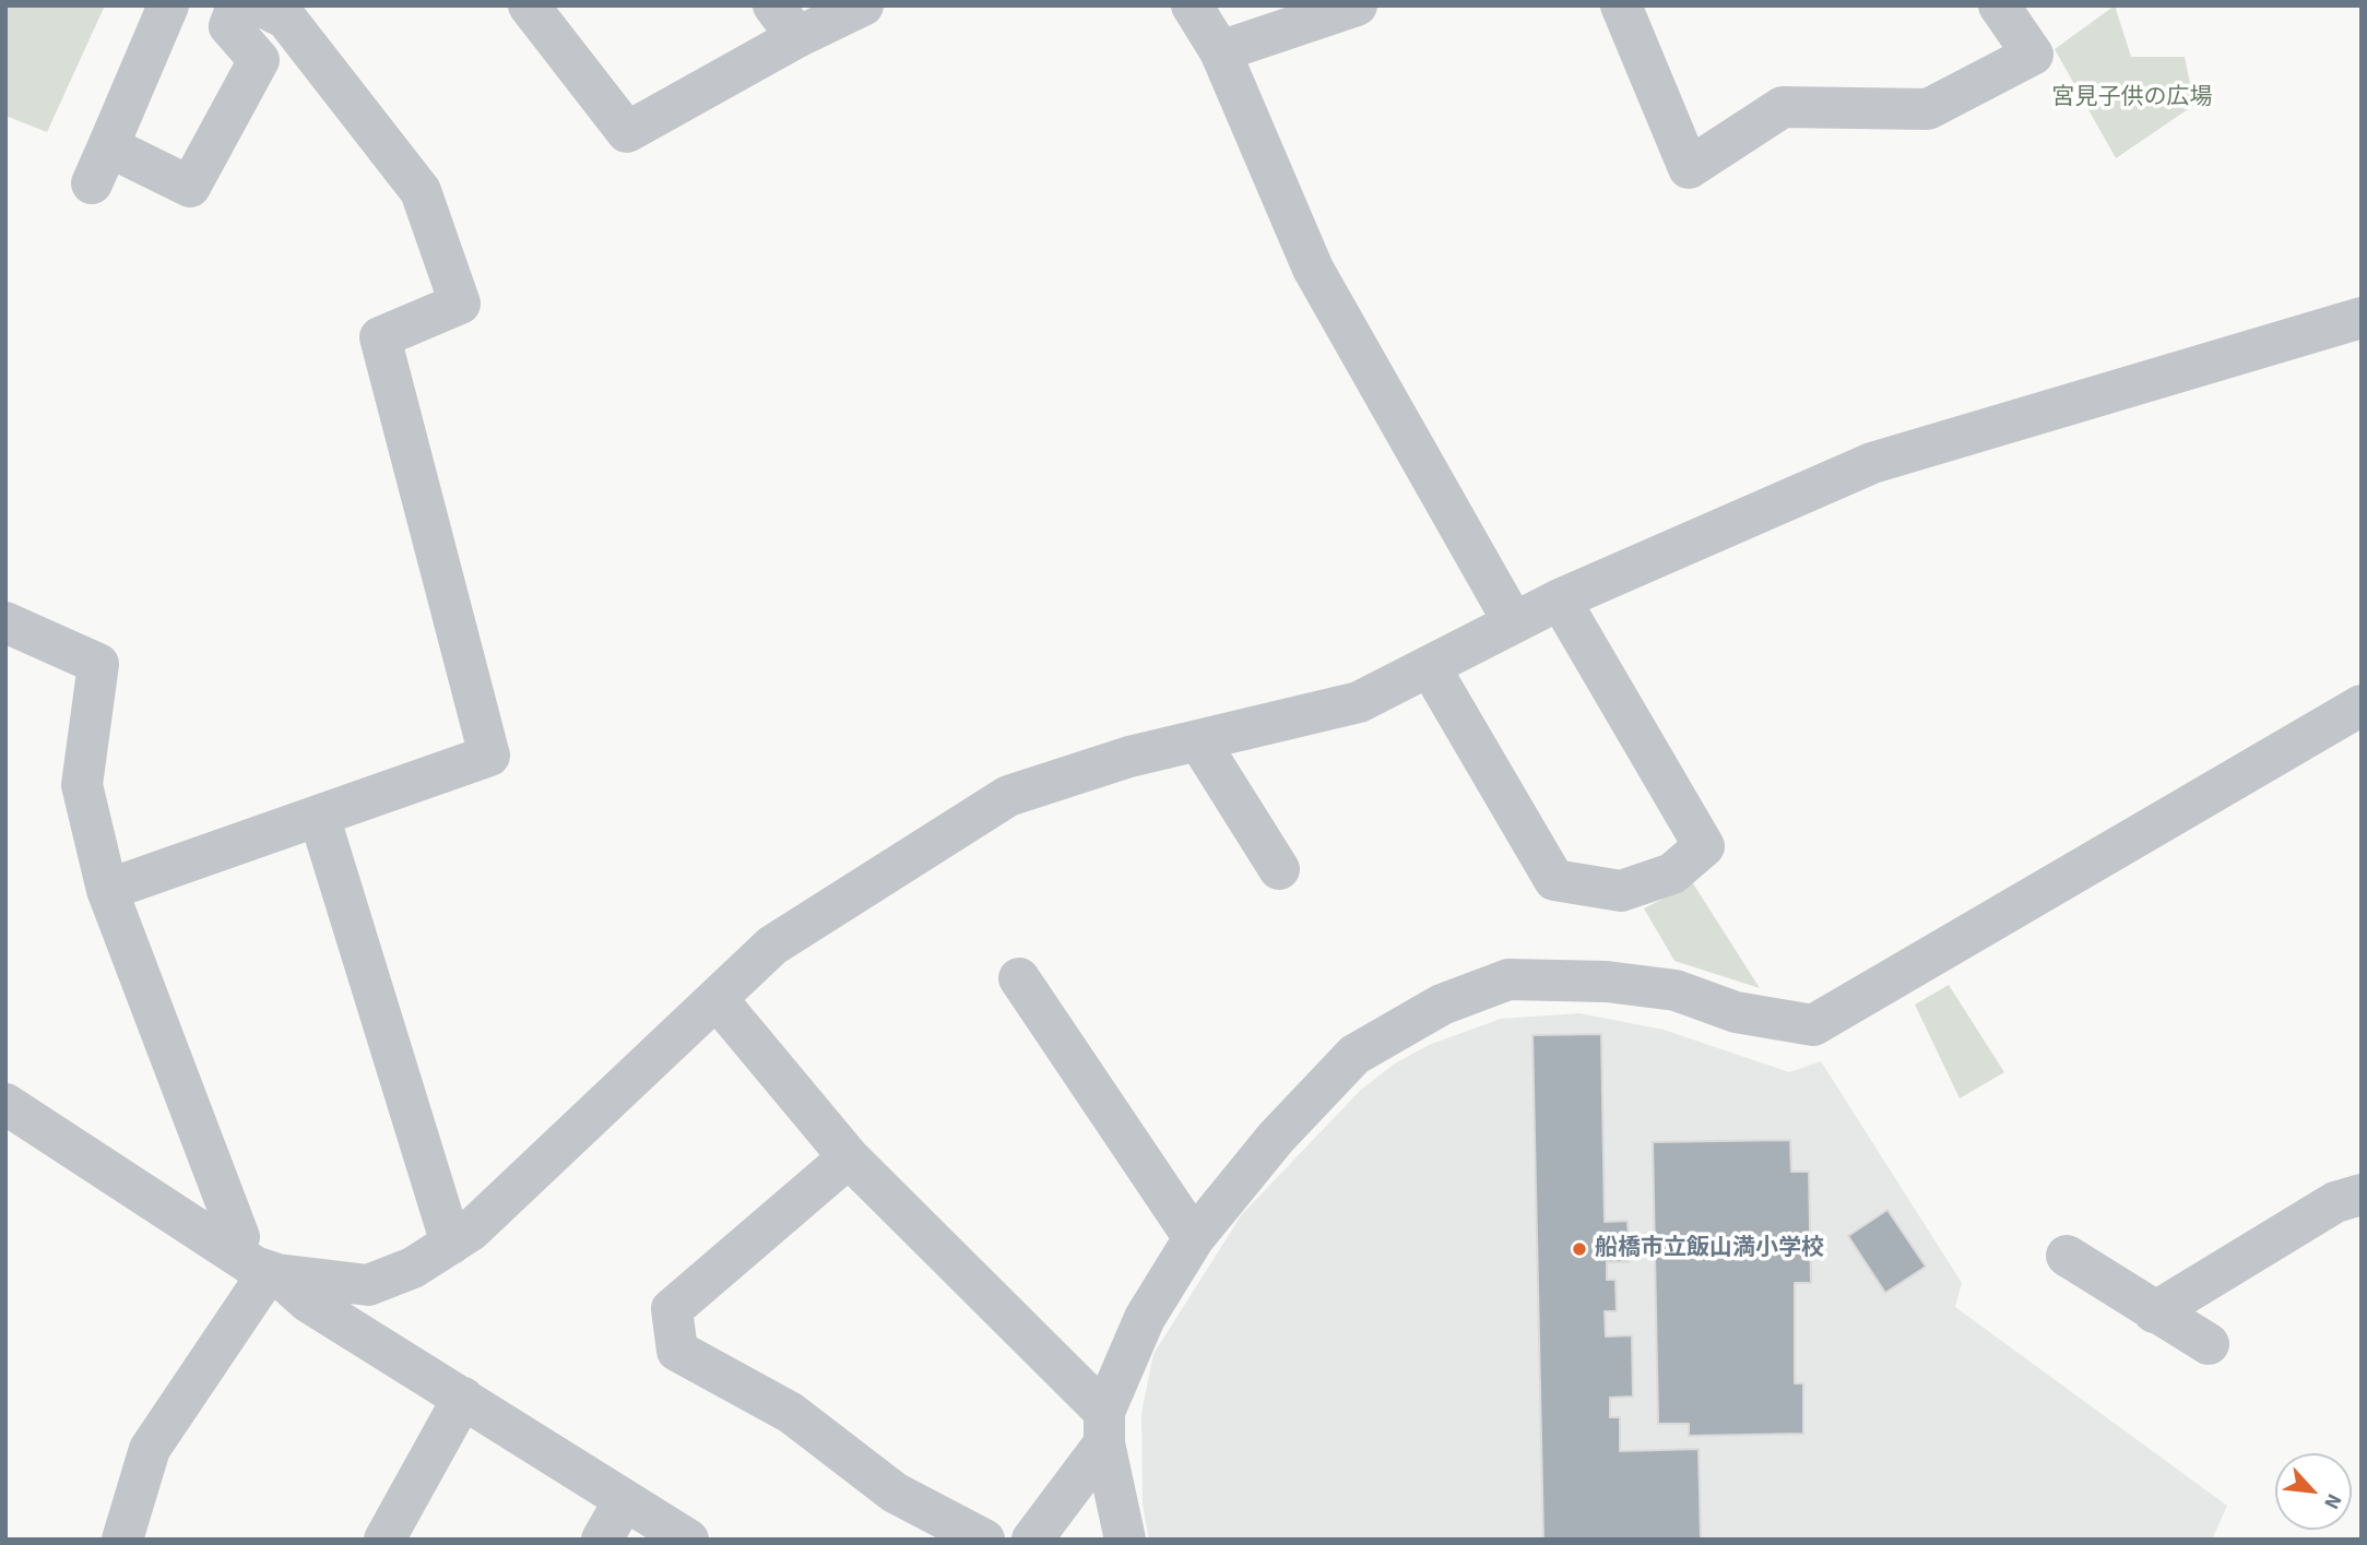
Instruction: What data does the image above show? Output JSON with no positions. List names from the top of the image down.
{
  "parks": ["宮見子供の広場"],
  "places": ["船橋市立飯山満小学校"],
  "north": "bottom right"
}
